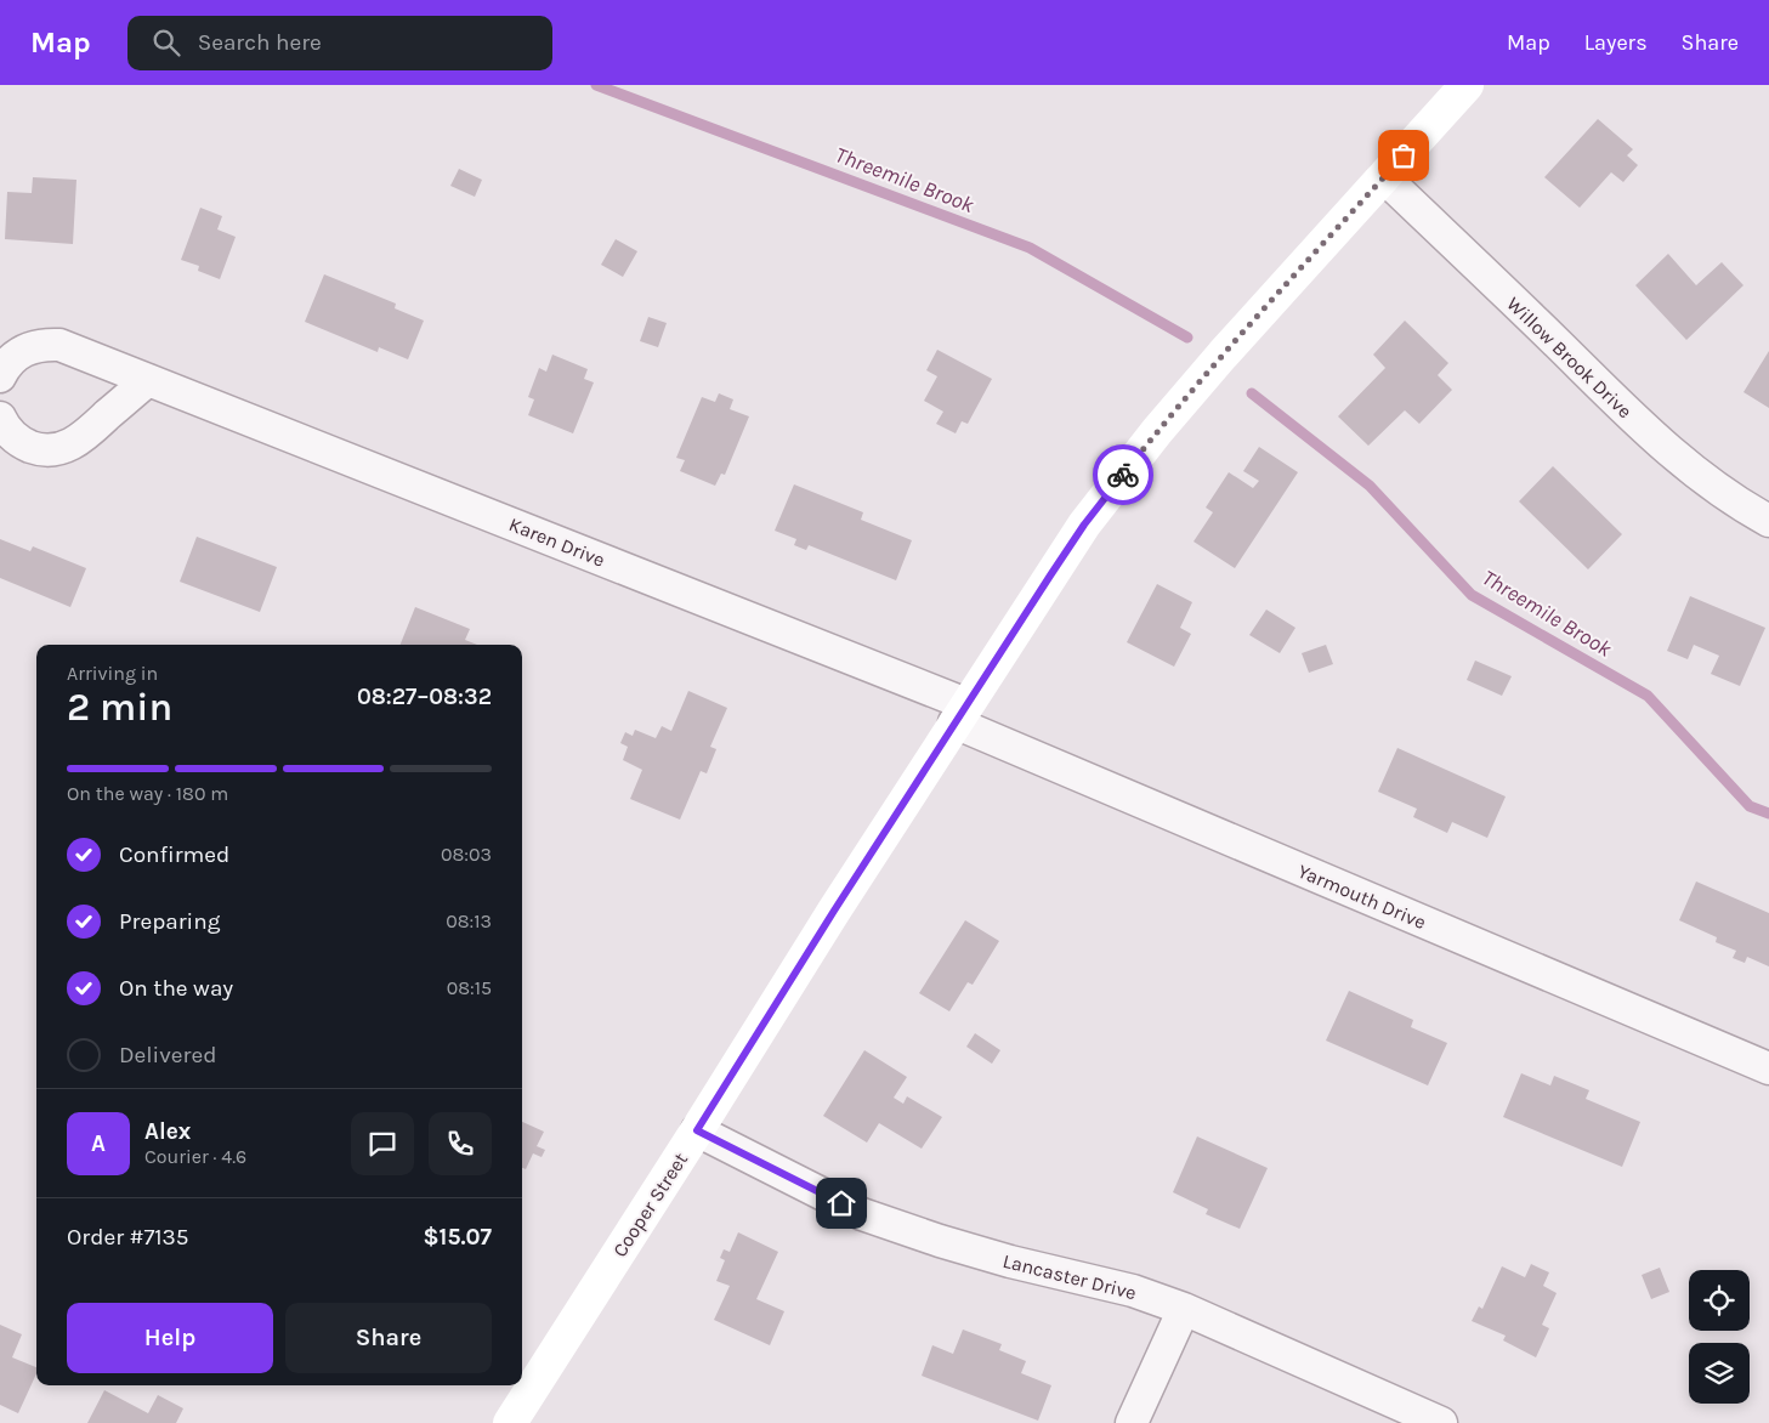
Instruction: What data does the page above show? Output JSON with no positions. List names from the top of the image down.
{
  "streets": {
    "street": [
      "Willow Brook Drive",
      "Karen Drive",
      "Yarmouth Drive",
      "Cooper Street",
      "Lancaster Drive"
    ]
  },
  "crossings": [
    ["Willow Brook Drive", "Cooper Street"],
    ["Karen Drive", "Yarmouth Drive"],
    ["Karen Drive", "Cooper Street"],
    ["Yarmouth Drive", "Cooper Street"],
    ["Cooper Street", "Lancaster Drive"]
  ],
  "water": ["Threemile Brook"],
  "page": {
    "header": "Map",
    "search": "Search here",
    "nav": ["Map", "Layers", "Share"],
    "heading": ["2 min", "Arriving in", "08:27–08:32"],
    "panel": [
      "Alex",
      "Courier · 4.6",
      "Order #7135",
      "$15.07"
    ],
    "bar": "On the way · 180 m",
    "list": [
      ["Confirmed", "08:03"],
      ["Preparing", "08:13"],
      ["On the way", "08:15"],
      "Delivered"
    ],
    "round": "A",
    "buttons": ["Help", "Share"]
  }
}
